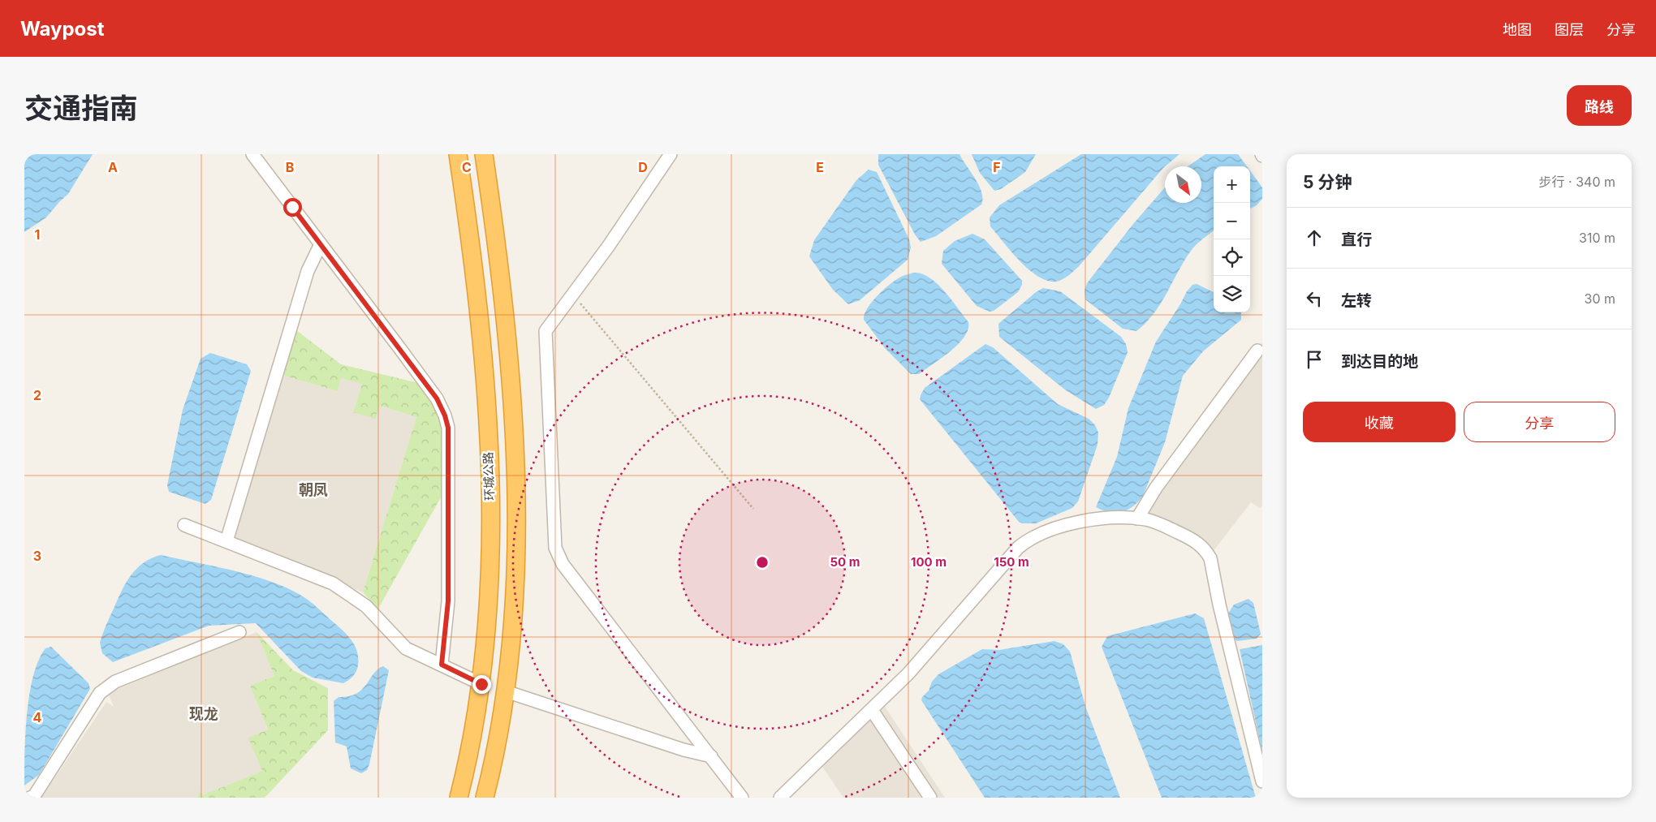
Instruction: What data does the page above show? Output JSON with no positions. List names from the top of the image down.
{
  "streets": {
    "highway": ["环城公路"]
  },
  "districts": ["朝凤", "现龙"],
  "north": "bottom right",
  "page": {
    "header": "Waypost",
    "nav": ["地图", "图层", "分享"],
    "title": "交通指南",
    "buttons": [
      "路线",
      ["收藏", "分享"]
    ],
    "heading": ["5 分钟", "步行 · 340 m"],
    "map_buttons": ["+", "−"],
    "list": [
      ["直行", "310 m"],
      ["左转", "30 m"],
      "到达目的地"
    ]
  },
  "grid": {
    "columns": [
      "A",
      "B",
      "C",
      "D",
      "E",
      "F"
    ],
    "rows": [
      "1",
      "2",
      "3",
      "4"
    ]
  },
  "rings": ["50 m", "100 m", "150 m"]
}
